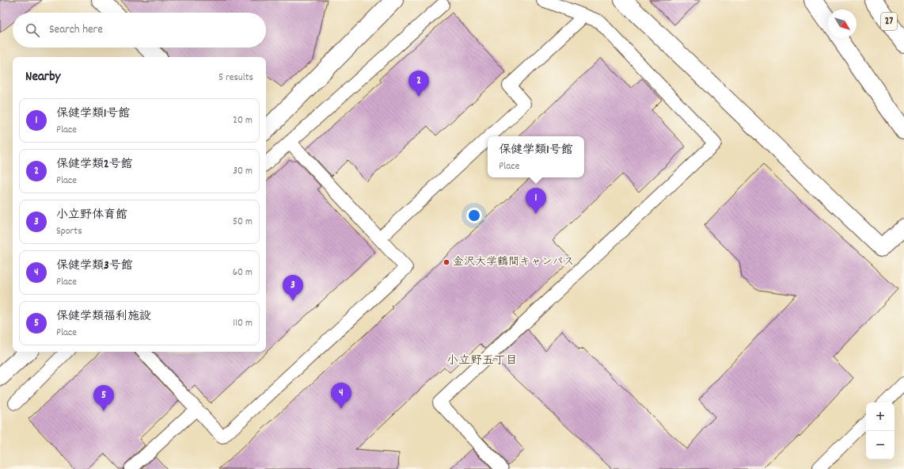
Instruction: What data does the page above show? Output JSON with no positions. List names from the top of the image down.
{
  "streets": {
    "street": ["27"]
  },
  "districts": ["小立野五丁目"],
  "places": ["金沢大学鶴間キャンパス"],
  "north": "bottom right",
  "page": {
    "search": "Search here",
    "heading": ["Nearby", "5 results"],
    "pins": [
      "2",
      "1",
      "3",
      "4",
      "5"
    ],
    "list": [
      {
        "mark": "1",
        "name": "保健学類1号館",
        "note": "Place",
        "value": "20 m"
      },
      {
        "mark": "2",
        "name": "保健学類2号館",
        "note": "Place",
        "value": "30 m"
      },
      {
        "mark": "3",
        "name": "小立野体育館",
        "note": "Sports",
        "value": "50 m"
      },
      {
        "mark": "4",
        "name": "保健学類3号館",
        "note": "Place",
        "value": "60 m"
      },
      {
        "mark": "5",
        "name": "保健学類福利施設",
        "note": "Place",
        "value": "110 m"
      }
    ],
    "popup": ["保健学類1号館", "Place"],
    "map_buttons": ["+", "−"]
  }
}
